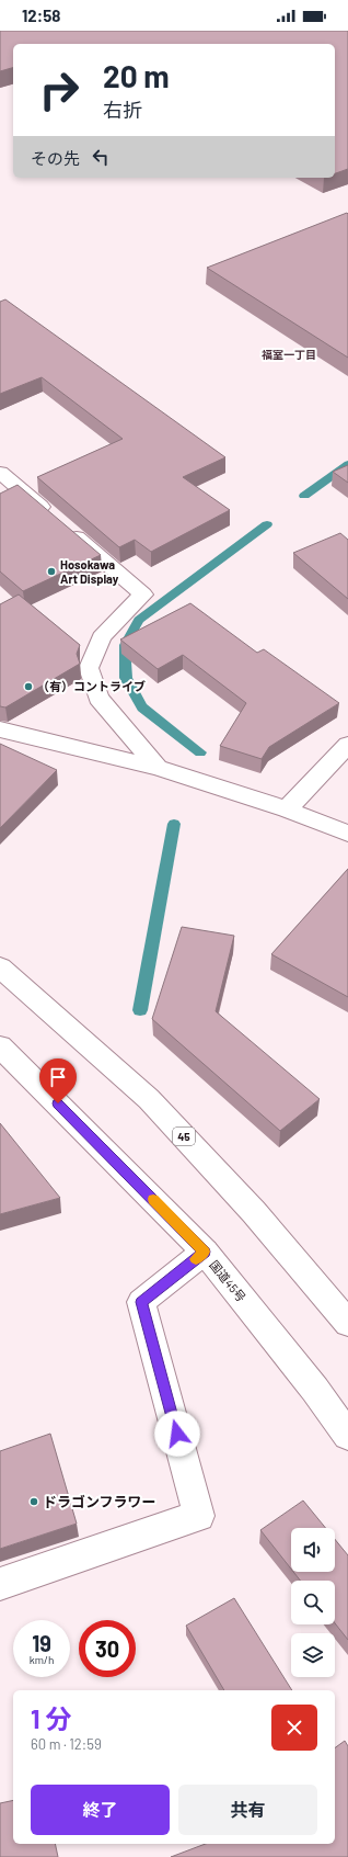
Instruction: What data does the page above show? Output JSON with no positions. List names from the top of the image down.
{
  "streets": {
    "main road": ["45", "国道45号"]
  },
  "districts": ["福室一丁目"],
  "places": ["Hosokawa Art Display", "（有）コントライブ", "ドラゴンフラワー"],
  "page": {
    "status": "12:58",
    "turn": ["20 m", "右折"],
    "then": "その先",
    "speed": "19 km/h",
    "limit": "30",
    "heading": ["1 分", "60 m · 12:59"],
    "buttons": ["終了", "共有"]
  }
}
